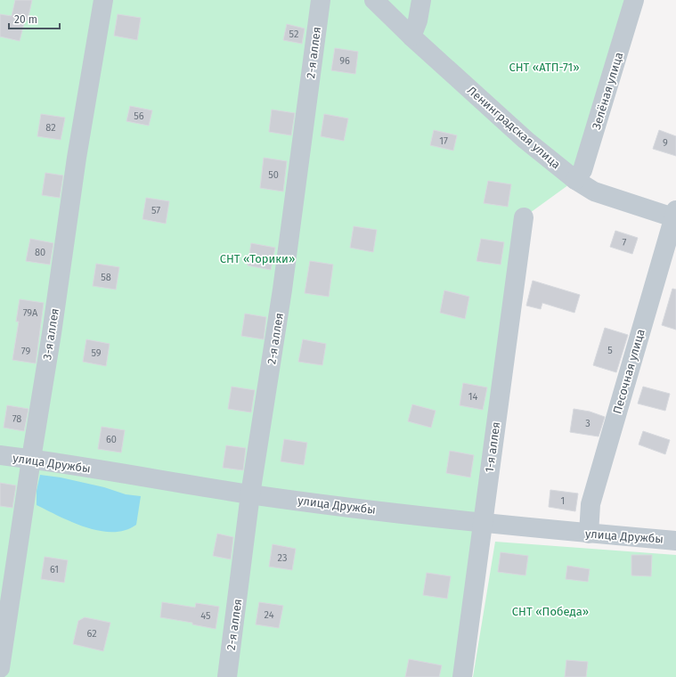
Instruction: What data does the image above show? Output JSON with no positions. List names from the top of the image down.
{
  "streets": {
    "street": [
      "2-я аллея",
      "Зелёная улица",
      "Ленинградская улица",
      "3-я аллея",
      "Песочная улица",
      "1-я аллея",
      "улица Дружбы"
    ]
  },
  "crossings": [
    ["2-я аллея", "улица Дружбы"],
    ["Зелёная улица", "Ленинградская улица"],
    ["Ленинградская улица", "Песочная улица"],
    ["3-я аллея", "улица Дружбы"],
    ["Песочная улица", "улица Дружбы"],
    ["1-я аллея", "улица Дружбы"]
  ],
  "parks": ["СНТ «АТП-71»", "СНТ «Торики»", "СНТ «Победа»"],
  "house_numbers": [
    "52",
    "96",
    "56",
    "82",
    "17",
    "9",
    "50",
    "57",
    "7",
    "80",
    "58",
    "79А",
    "5",
    "79",
    "59",
    "14",
    "78",
    "3",
    "60",
    "1",
    "23",
    "61",
    "24",
    "45",
    "62"
  ],
  "scale_bar": "20 m"
}
